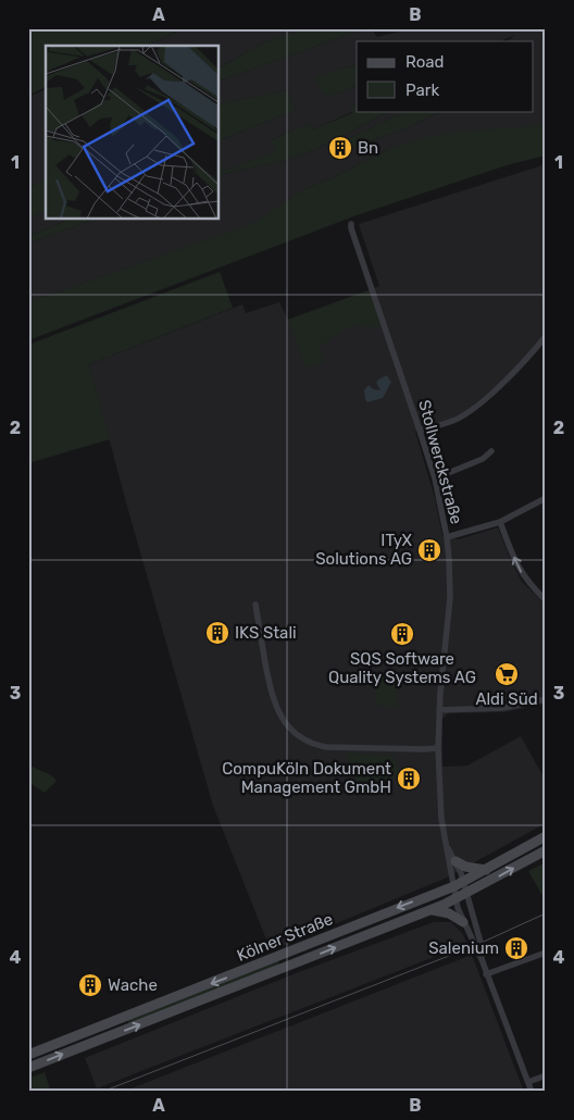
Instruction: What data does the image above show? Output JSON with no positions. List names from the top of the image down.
{
  "streets": {
    "main road": ["Kölner Straße"],
    "street": ["Stollwerckstraße"]
  },
  "crossings": [
    ["Stollwerckstraße", "Kölner Straße"]
  ],
  "places": {
    "building": [
      "Bn",
      "ITyX Solutions AG",
      "IKS Stali",
      "SQS Software Quality Systems AG",
      "CompuKöln Dokument Management GmbH",
      "Salenium",
      "Wache"
    ],
    "supermarket": ["Aldi Süd"]
  },
  "legend": ["Road", "Park"],
  "grid": {
    "columns": ["A", "B"],
    "rows": [
      "1",
      "2",
      "3",
      "4"
    ]
  }
}
